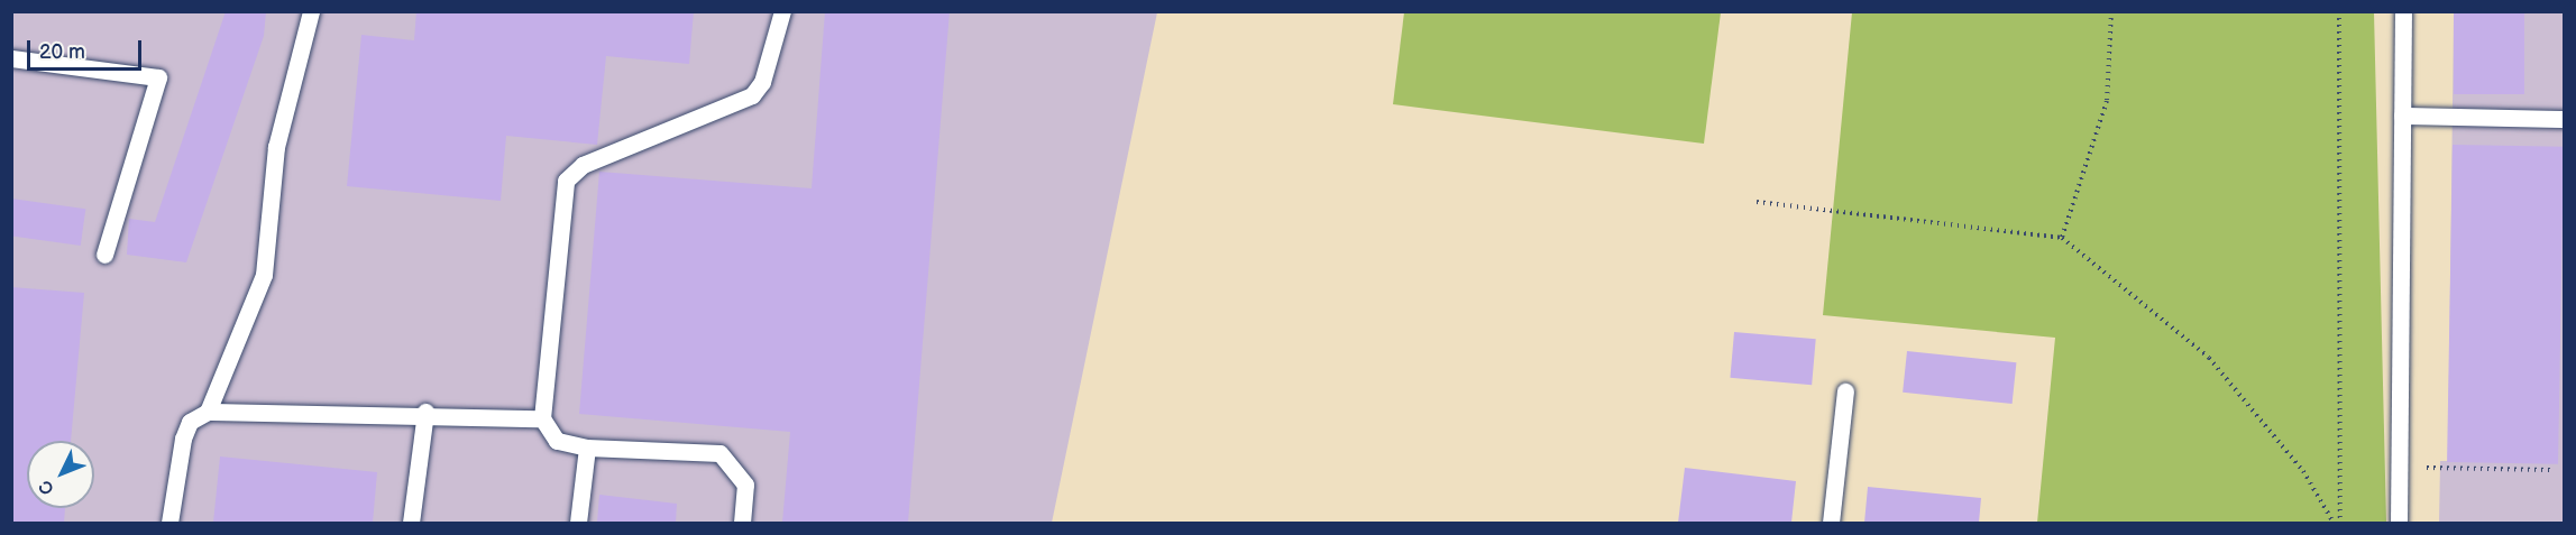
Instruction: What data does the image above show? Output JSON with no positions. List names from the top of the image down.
{
  "scale_bar": "20 m",
  "north": "bottom left"
}
